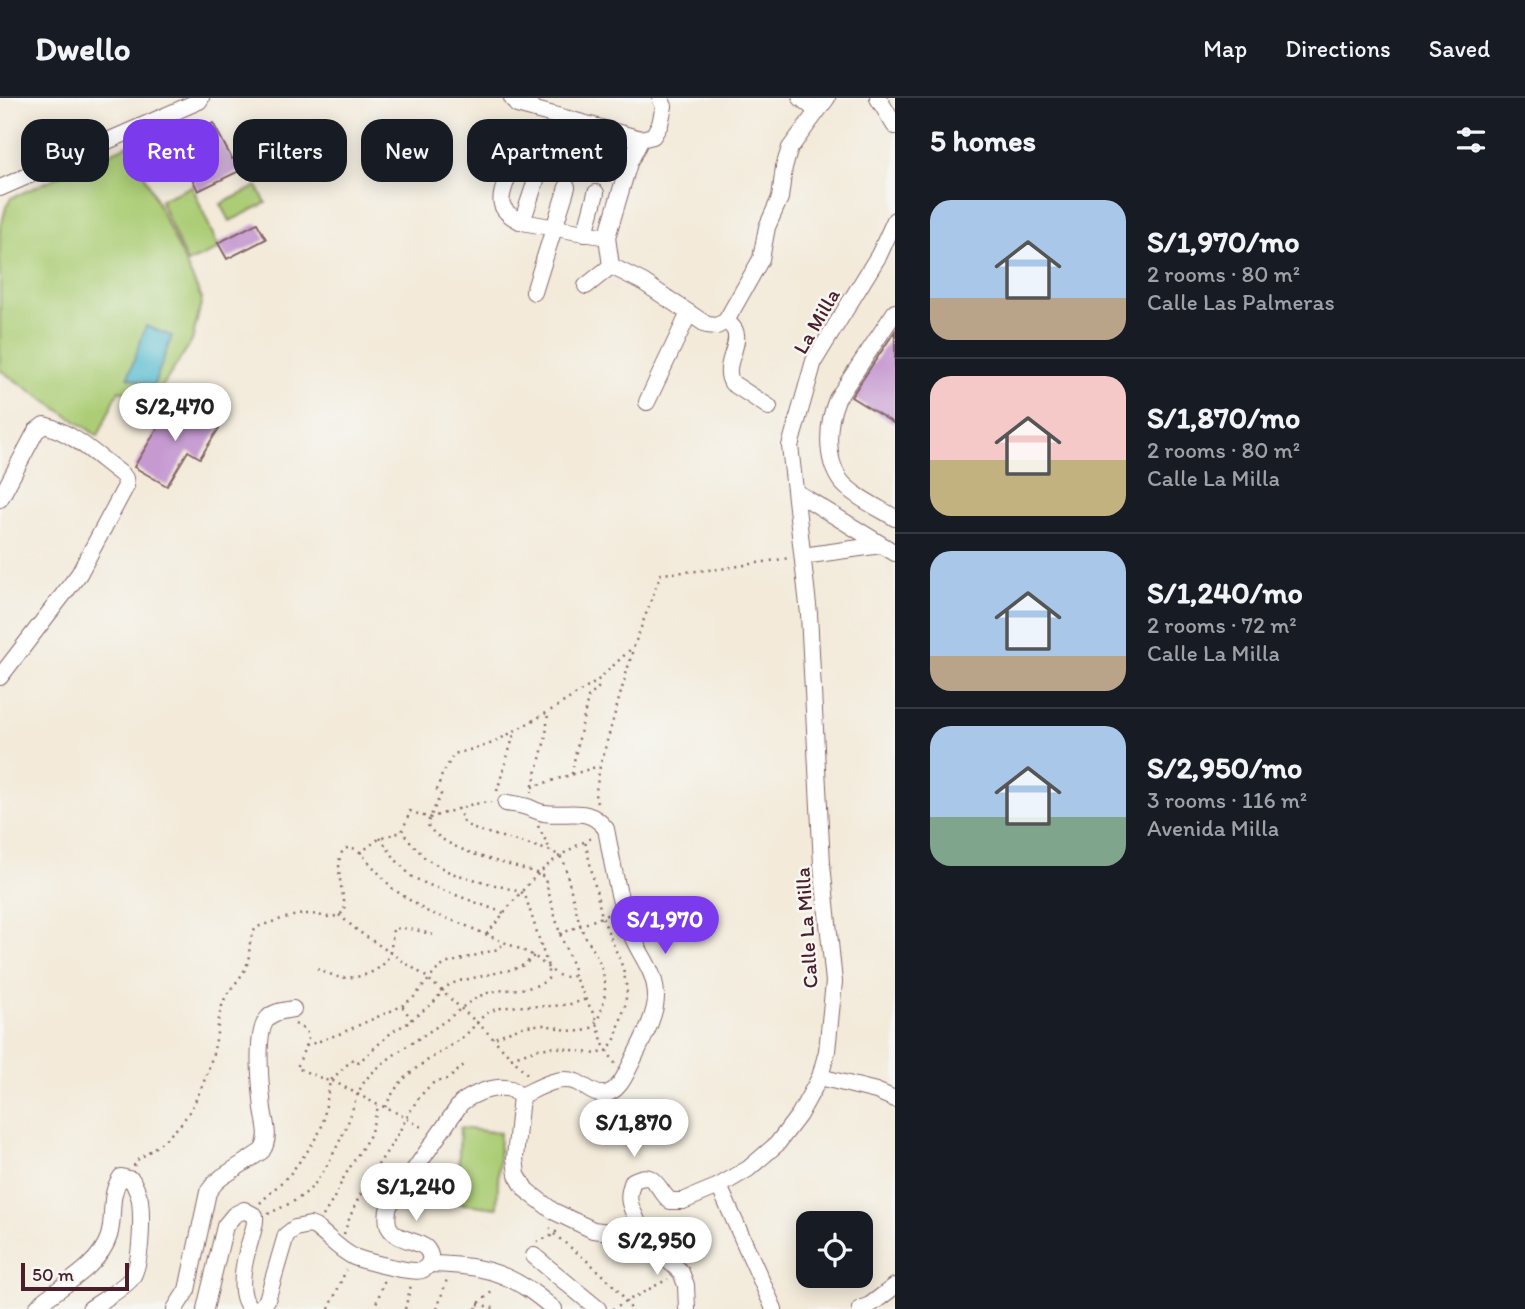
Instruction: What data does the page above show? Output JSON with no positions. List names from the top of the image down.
{
  "streets": {
    "street": ["La Milla", "Calle La Milla"]
  },
  "crossings": [
    ["La Milla", "Calle La Milla"]
  ],
  "scale_bar": "50 m",
  "page": {
    "header": "Dwello",
    "nav": ["Map", "Directions", "Saved"],
    "heading": "5 homes",
    "chip": [
      "Buy",
      "Rent",
      "Filters",
      "New",
      "Apartment"
    ],
    "list": [
      {
        "name": "S/1,970/mo",
        "note": "2 rooms · 80 m² · Calle Las Palmeras"
      },
      {
        "name": "S/1,870/mo",
        "note": "2 rooms · 80 m² · Calle La Milla"
      },
      {
        "name": "S/1,240/mo",
        "note": "2 rooms · 72 m² · Calle La Milla"
      },
      {
        "name": "S/2,950/mo",
        "note": "3 rooms · 116 m² · Avenida Milla"
      }
    ],
    "price": [
      "S/2,470",
      "S/1,970",
      "S/1,870",
      "S/1,240",
      "S/2,950"
    ],
    "scale": "50 m"
  }
}
